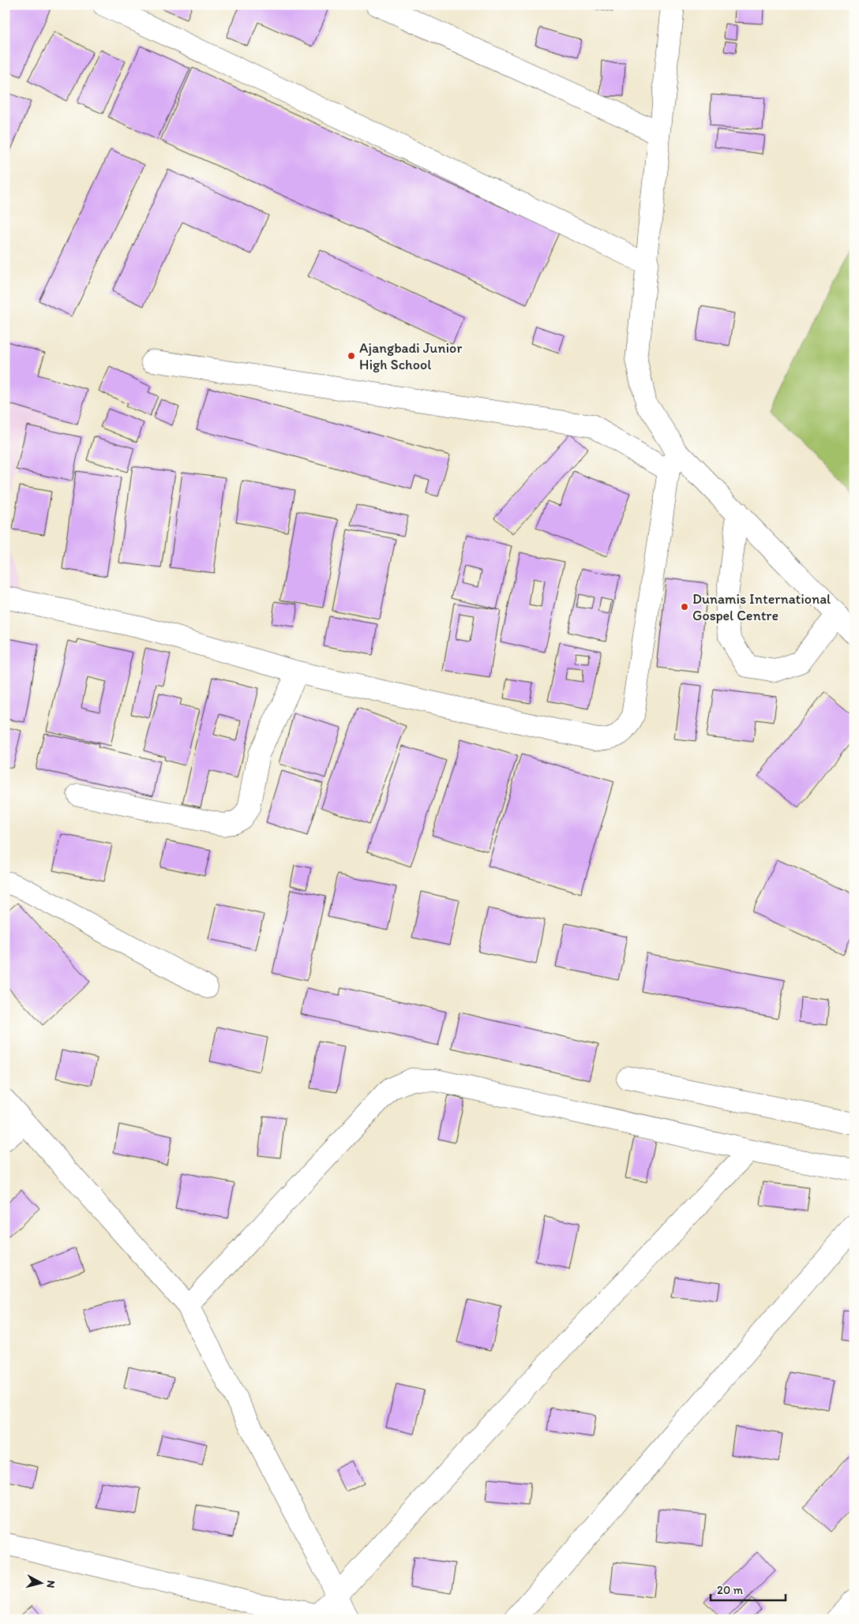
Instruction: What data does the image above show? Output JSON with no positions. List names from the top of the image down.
{
  "places": ["Ajangbadi Junior High School", "Dunamis International Gospel Centre"],
  "scale_bar": "20 m",
  "north": "right"
}
